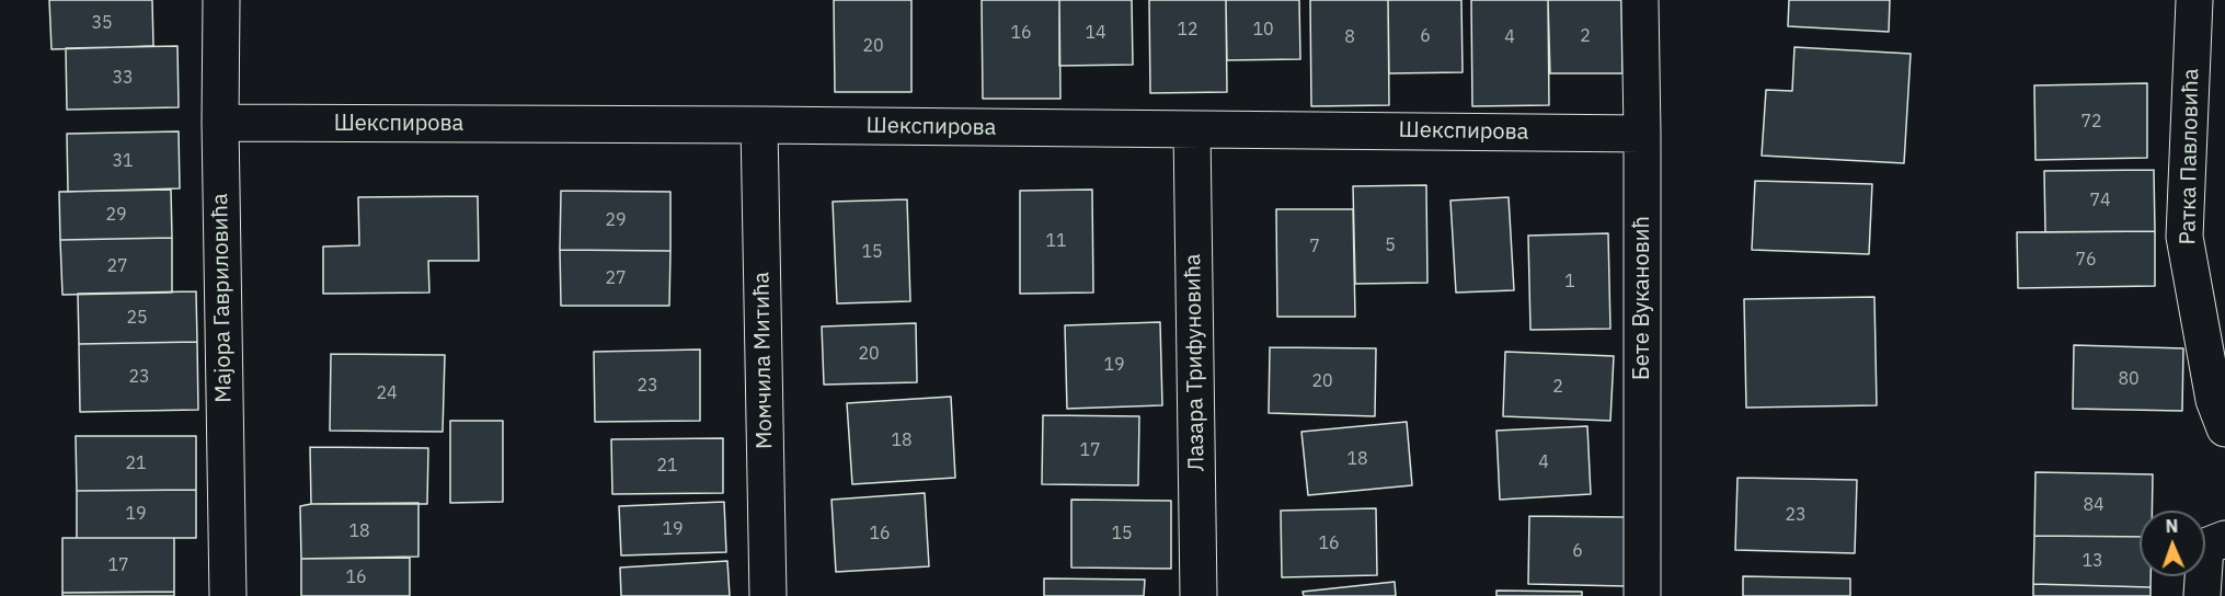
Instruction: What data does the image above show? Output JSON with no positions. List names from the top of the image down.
{
  "streets": {
    "street": [
      "Шекспирова",
      "Ратка Павловића",
      "Мајора Гавриловића",
      "Бете Вукановић",
      "Момчила Митића",
      "Лазара Трифуновића"
    ]
  },
  "crossings": [
    ["Шекспирова", "Мајора Гавриловића"],
    ["Шекспирова", "Бете Вукановић"],
    ["Шекспирова", "Момчила Митића"],
    ["Шекспирова", "Лазара Трифуновића"]
  ],
  "house_numbers": [
    "35",
    "12",
    "10",
    "16",
    "14",
    "6",
    "2",
    "8",
    "4",
    "20",
    "33",
    "72",
    "31",
    "74",
    "29",
    "29",
    "11",
    "5",
    "7",
    "15",
    "76",
    "27",
    "27",
    "1",
    "25",
    "20",
    "19",
    "23",
    "80",
    "20",
    "23",
    "2",
    "24",
    "18",
    "17",
    "18",
    "4",
    "21",
    "21",
    "84",
    "19",
    "23",
    "19",
    "18",
    "16",
    "15",
    "16",
    "6",
    "13",
    "17",
    "16"
  ],
  "north": "top"
}
